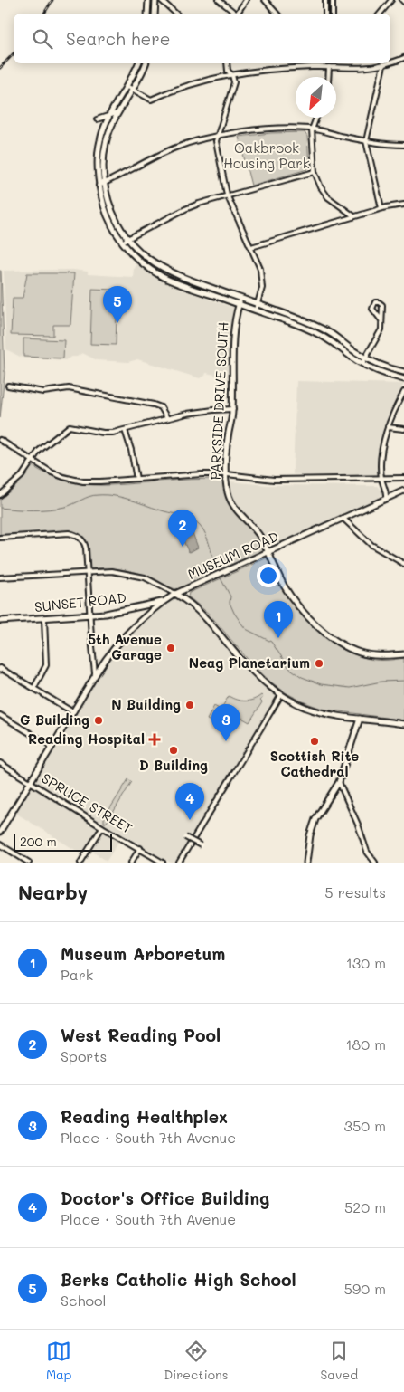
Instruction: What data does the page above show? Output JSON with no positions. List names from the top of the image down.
{
  "streets": {
    "street": [
      "PARKSIDE DRIVE SOUTH",
      "MUSEUM ROAD",
      "SUNSET ROAD",
      "SPRUCE STREET"
    ]
  },
  "crossings": [
    ["PARKSIDE DRIVE SOUTH", "MUSEUM ROAD"],
    ["MUSEUM ROAD", "SUNSET ROAD"],
    ["MUSEUM ROAD", "SPRUCE STREET"]
  ],
  "parks": ["Oakbrook Housing Park"],
  "places": {
    "other": [
      "5th Avenue Garage",
      "Neag Planetarium",
      "N Building",
      "G Building",
      "Scottish Rite Cathedral",
      "D Building"
    ],
    "health": ["Reading Hospital"]
  },
  "scale_bar": "200 m",
  "north": "bottom left",
  "page": {
    "search": "Search here",
    "pins": [
      "5",
      "2",
      "1",
      "3",
      "4"
    ],
    "scale": "200 m",
    "heading": ["Nearby", "5 results"],
    "list": [
      {
        "mark": "1",
        "name": "Museum Arboretum",
        "note": "Park",
        "value": "130 m"
      },
      {
        "mark": "2",
        "name": "West Reading Pool",
        "note": "Sports",
        "value": "180 m"
      },
      {
        "mark": "3",
        "name": "Reading Healthplex",
        "note": "Place · South 7th Avenue",
        "value": "350 m"
      },
      {
        "mark": "4",
        "name": "Doctor's Office Building",
        "note": "Place · South 7th Avenue",
        "value": "520 m"
      },
      {
        "mark": "5",
        "name": "Berks Catholic High School",
        "note": "School",
        "value": "590 m"
      }
    ],
    "nav": ["Map", "Directions", "Saved"]
  }
}
